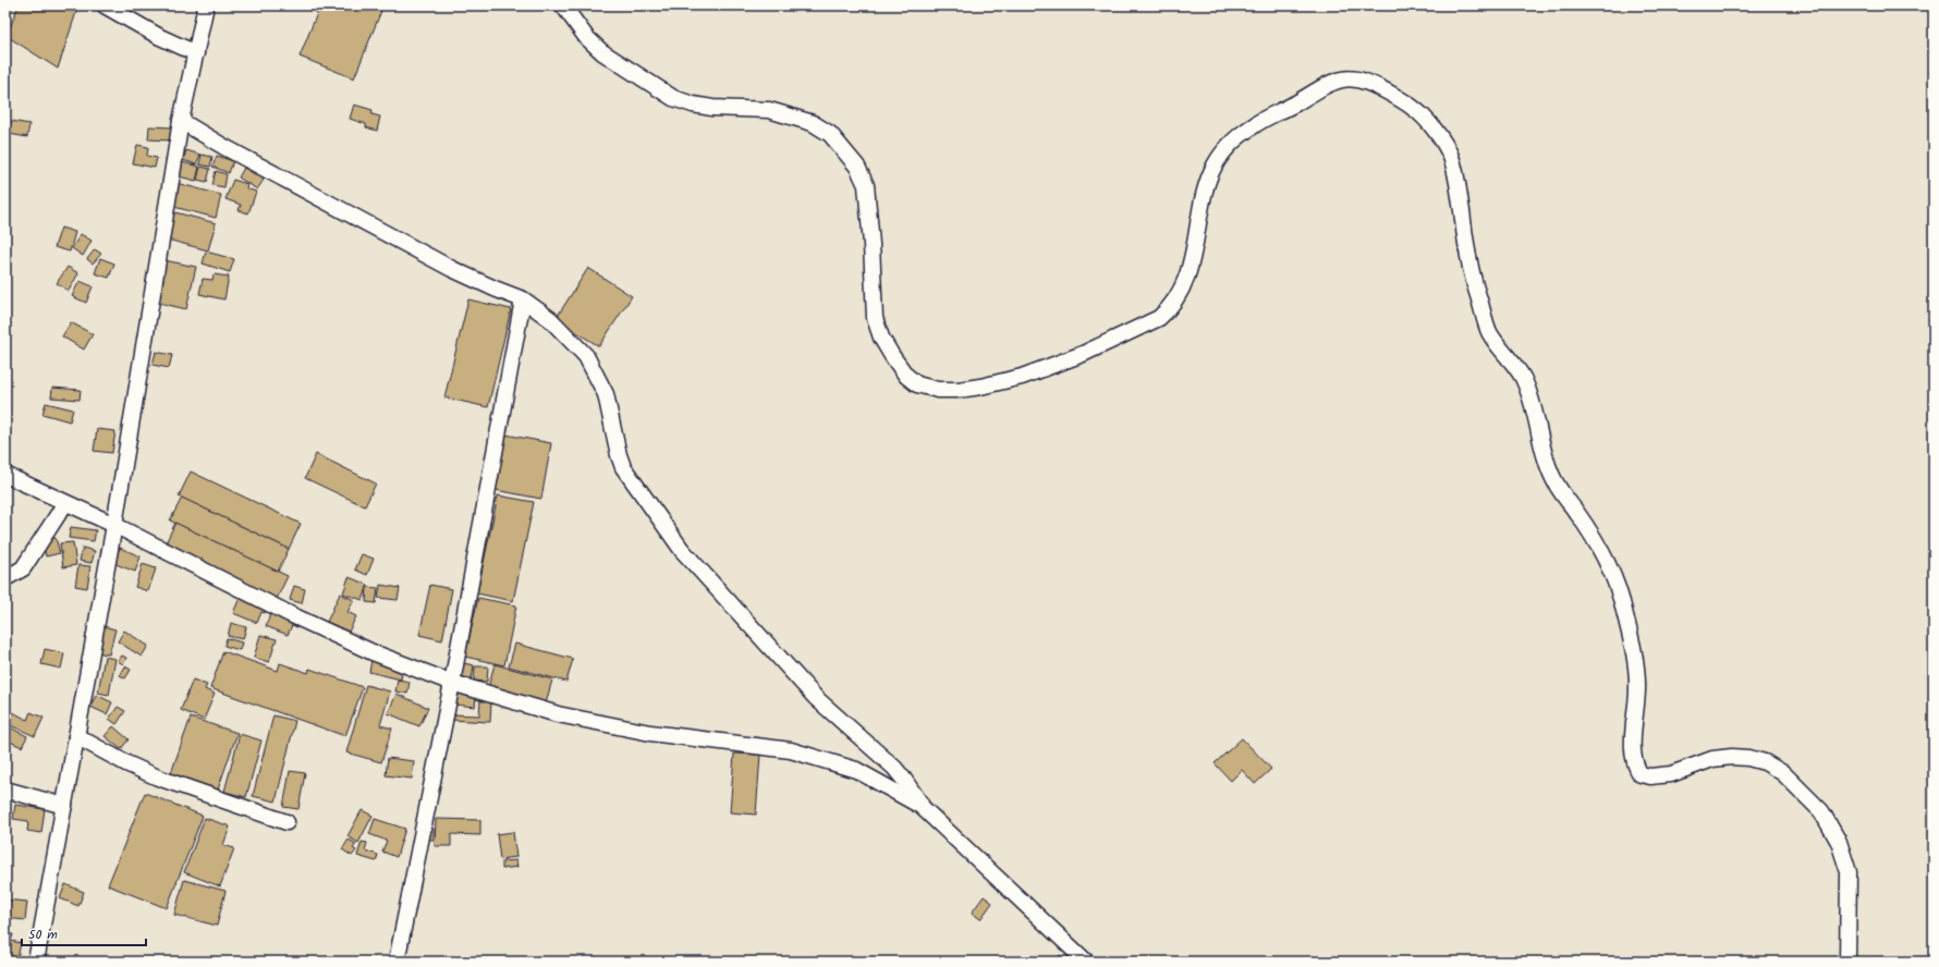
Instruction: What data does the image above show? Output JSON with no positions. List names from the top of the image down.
{
  "scale_bar": "50 m"
}
